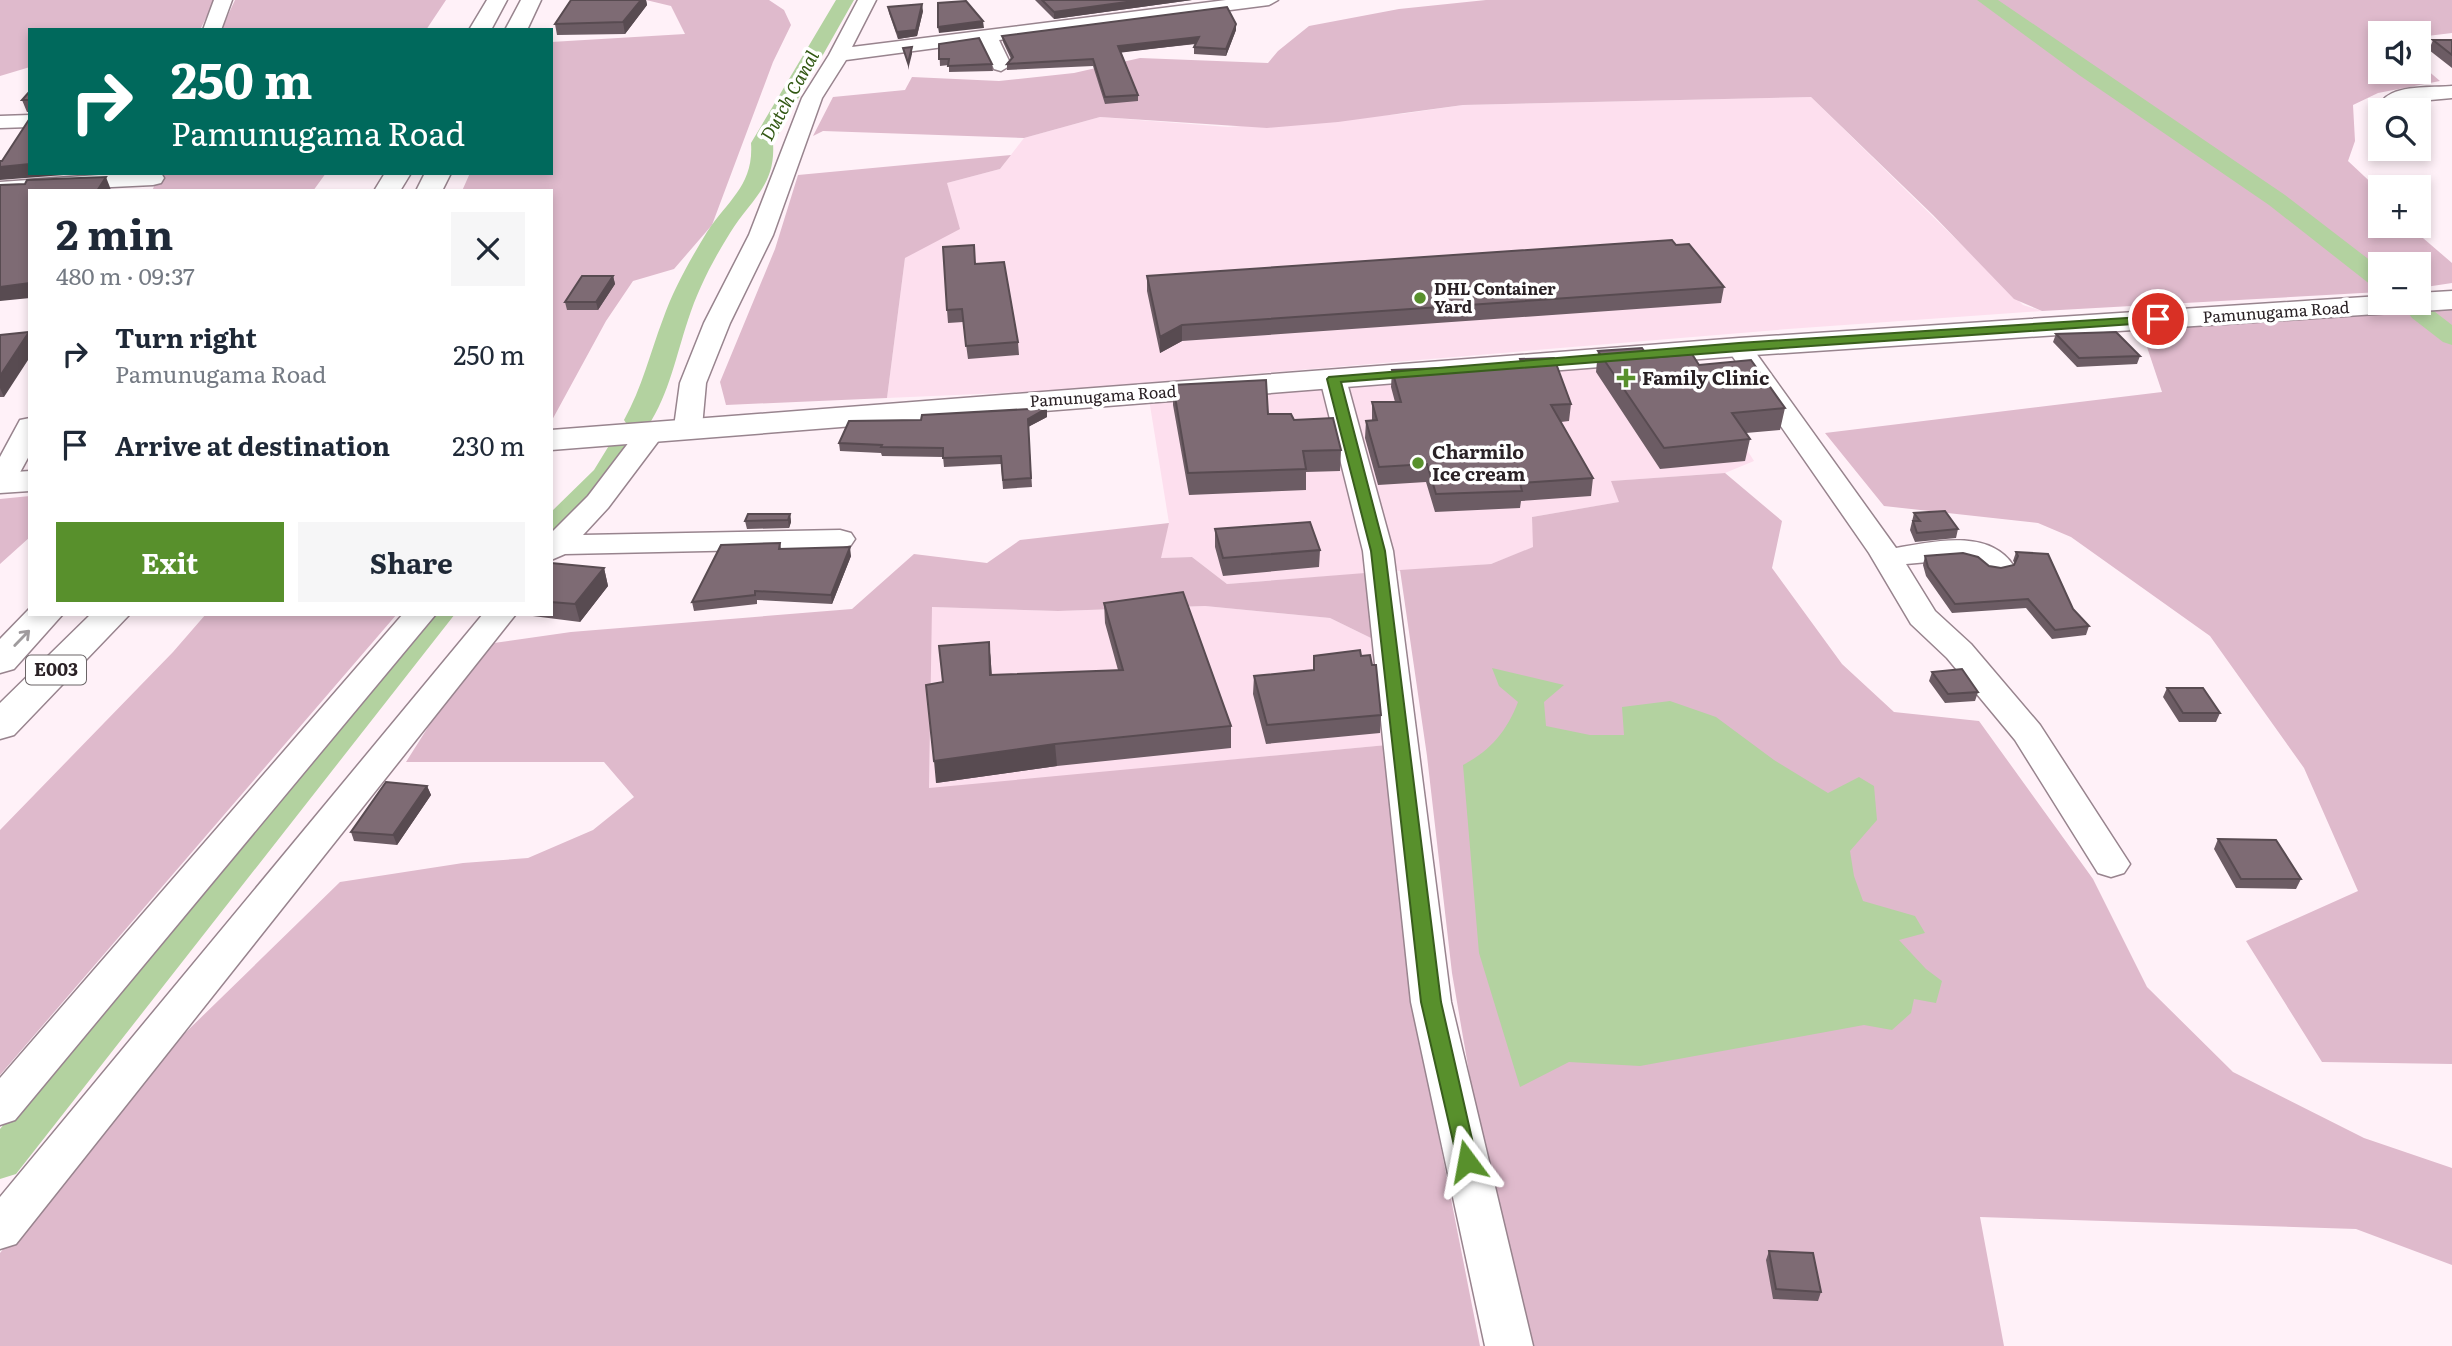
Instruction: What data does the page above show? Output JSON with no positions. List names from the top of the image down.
{
  "streets": {
    "main road": ["Pamunugama Road", "E003"]
  },
  "water": ["Dutch Canal"],
  "places": {
    "other": ["DHL Container Yard", "Charmilo Ice cream"],
    "health": ["Family Clinic"]
  },
  "page": {
    "map_buttons": ["+", "−"],
    "turn": ["250 m", "Pamunugama Road"],
    "heading": ["2 min", "480 m · 09:37"],
    "list": [
      {
        "name": "Turn right",
        "note": "Pamunugama Road",
        "value": "250 m"
      },
      {
        "name": "Arrive at destination",
        "value": "230 m"
      }
    ],
    "buttons": ["Exit", "Share"]
  }
}
